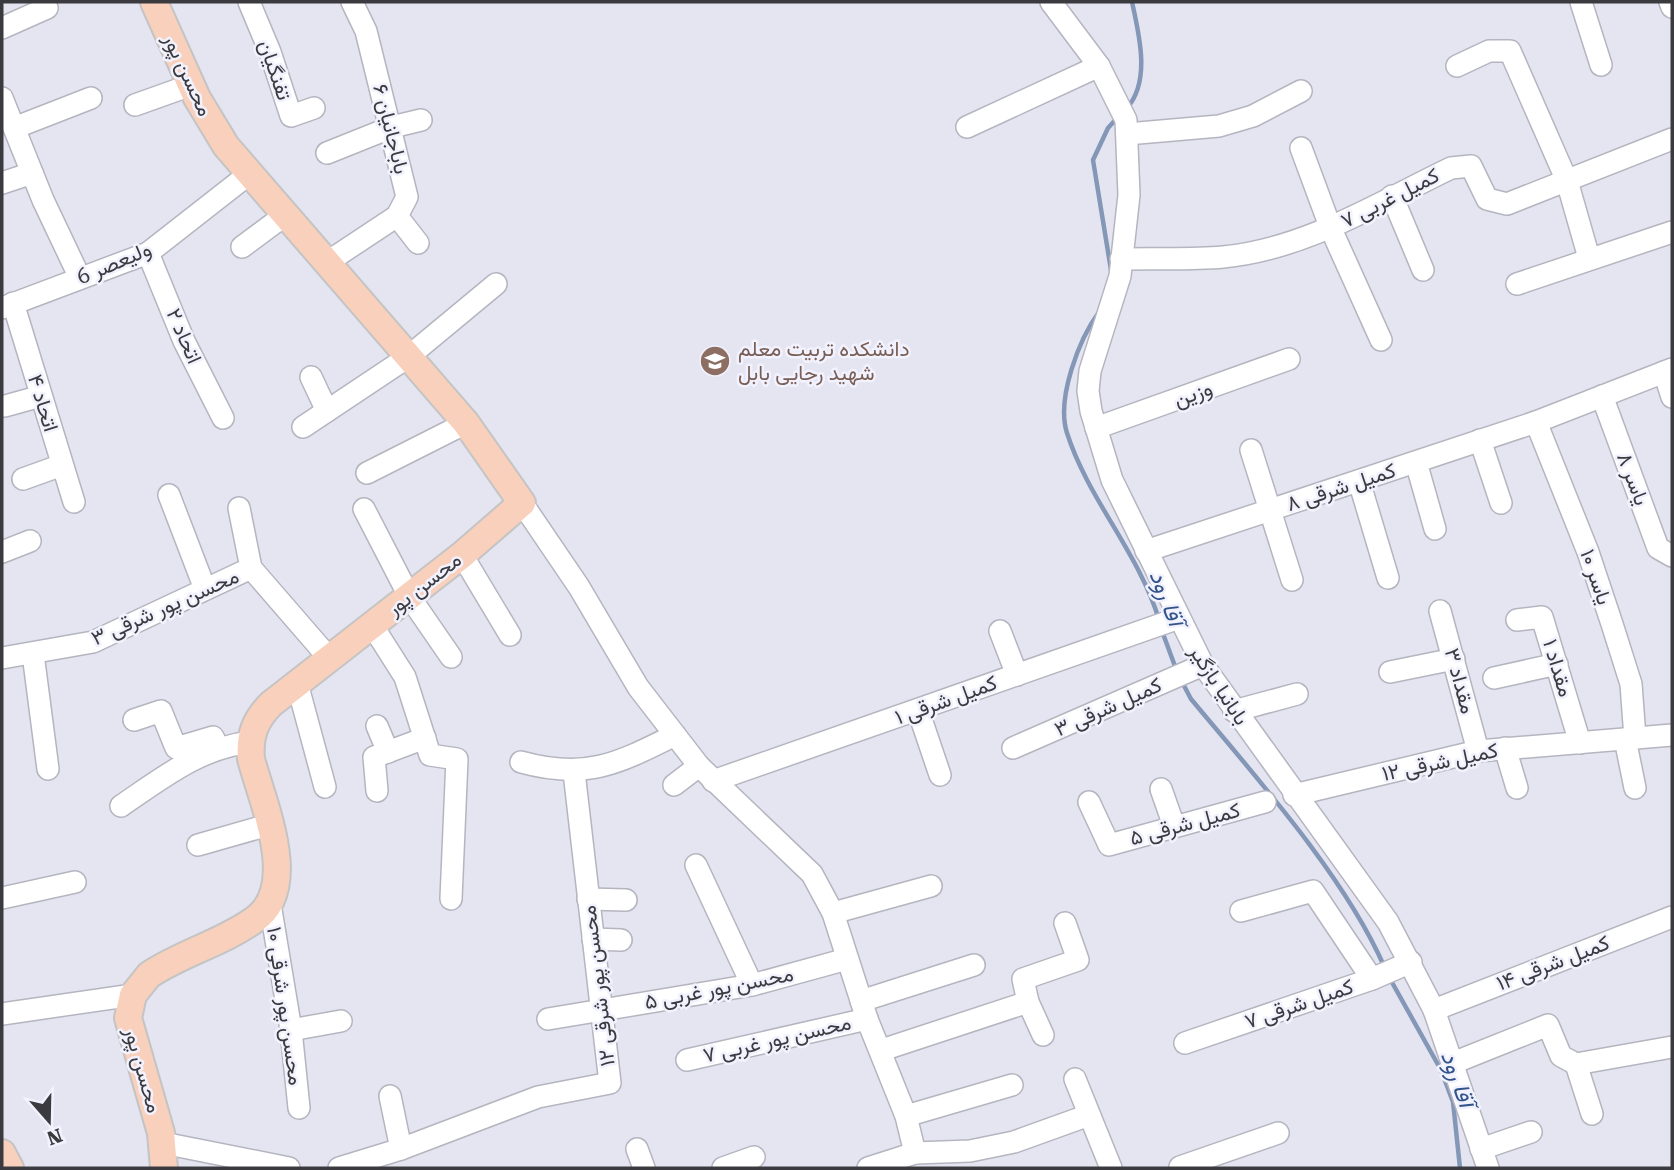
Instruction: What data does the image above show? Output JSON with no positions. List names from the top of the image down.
{
  "streets": {
    "main road": ["محسن پور"],
    "street": [
      "تفنگیان",
      "باباجانیان ۶",
      "کمیل غربی ۷",
      "ولیعصر 6",
      "اتحاد ۲",
      "وزین",
      "اتحاد ۴",
      "یاسر ۸",
      "کمیل شرقی ۸",
      "یاسر ۱۰",
      "محسن پور شرقی ۳",
      "مقداد ۱",
      "مقداد ۳",
      "بابانیا بازگیر",
      "کمیل شرقی ۱",
      "کمیل شرقی ۳",
      "کمیل شرقی ۱۲",
      "کمیل شرقی ۵",
      "کمیل شرقی ۱۴",
      "محسن پور شرقی ۱۲",
      "محسن پور غربی ۵",
      "کمیل شرقی ۷",
      "محسن پور شرقی ۱۰",
      "محسن پور غربی ۷"
    ]
  },
  "crossings": [
    ["محسن پور", "ولیعصر 6"],
    ["محسن پور", "محسن پور شرقی ۳"],
    ["محسن پور", "محسن پور شرقی ۱۰"],
    ["کمیل غربی ۷", "بابانیا بازگیر"],
    ["ولیعصر 6", "اتحاد ۲"],
    ["ولیعصر 6", "اتحاد ۴"],
    ["وزین", "بابانیا بازگیر"],
    ["یاسر ۸", "کمیل شرقی ۸"],
    ["کمیل شرقی ۸", "یاسر ۱۰"],
    ["کمیل شرقی ۸", "بابانیا بازگیر"],
    ["یاسر ۱۰", "کمیل شرقی ۱۲"],
    ["مقداد ۱", "کمیل شرقی ۱۲"],
    ["مقداد ۳", "کمیل شرقی ۱۲"],
    ["بابانیا بازگیر", "کمیل شرقی ۱"],
    ["بابانیا بازگیر", "کمیل شرقی ۳"],
    ["بابانیا بازگیر", "کمیل شرقی ۱۲"],
    ["بابانیا بازگیر", "کمیل شرقی ۱۴"],
    ["بابانیا بازگیر", "کمیل شرقی ۷"],
    ["محسن پور شرقی ۱۲", "محسن پور غربی ۵"]
  ],
  "water": ["آقا رود"],
  "places": {
    "school or university": ["دانشکده تربیت معلم شهید رجایی بابل"]
  },
  "north": "bottom"
}
